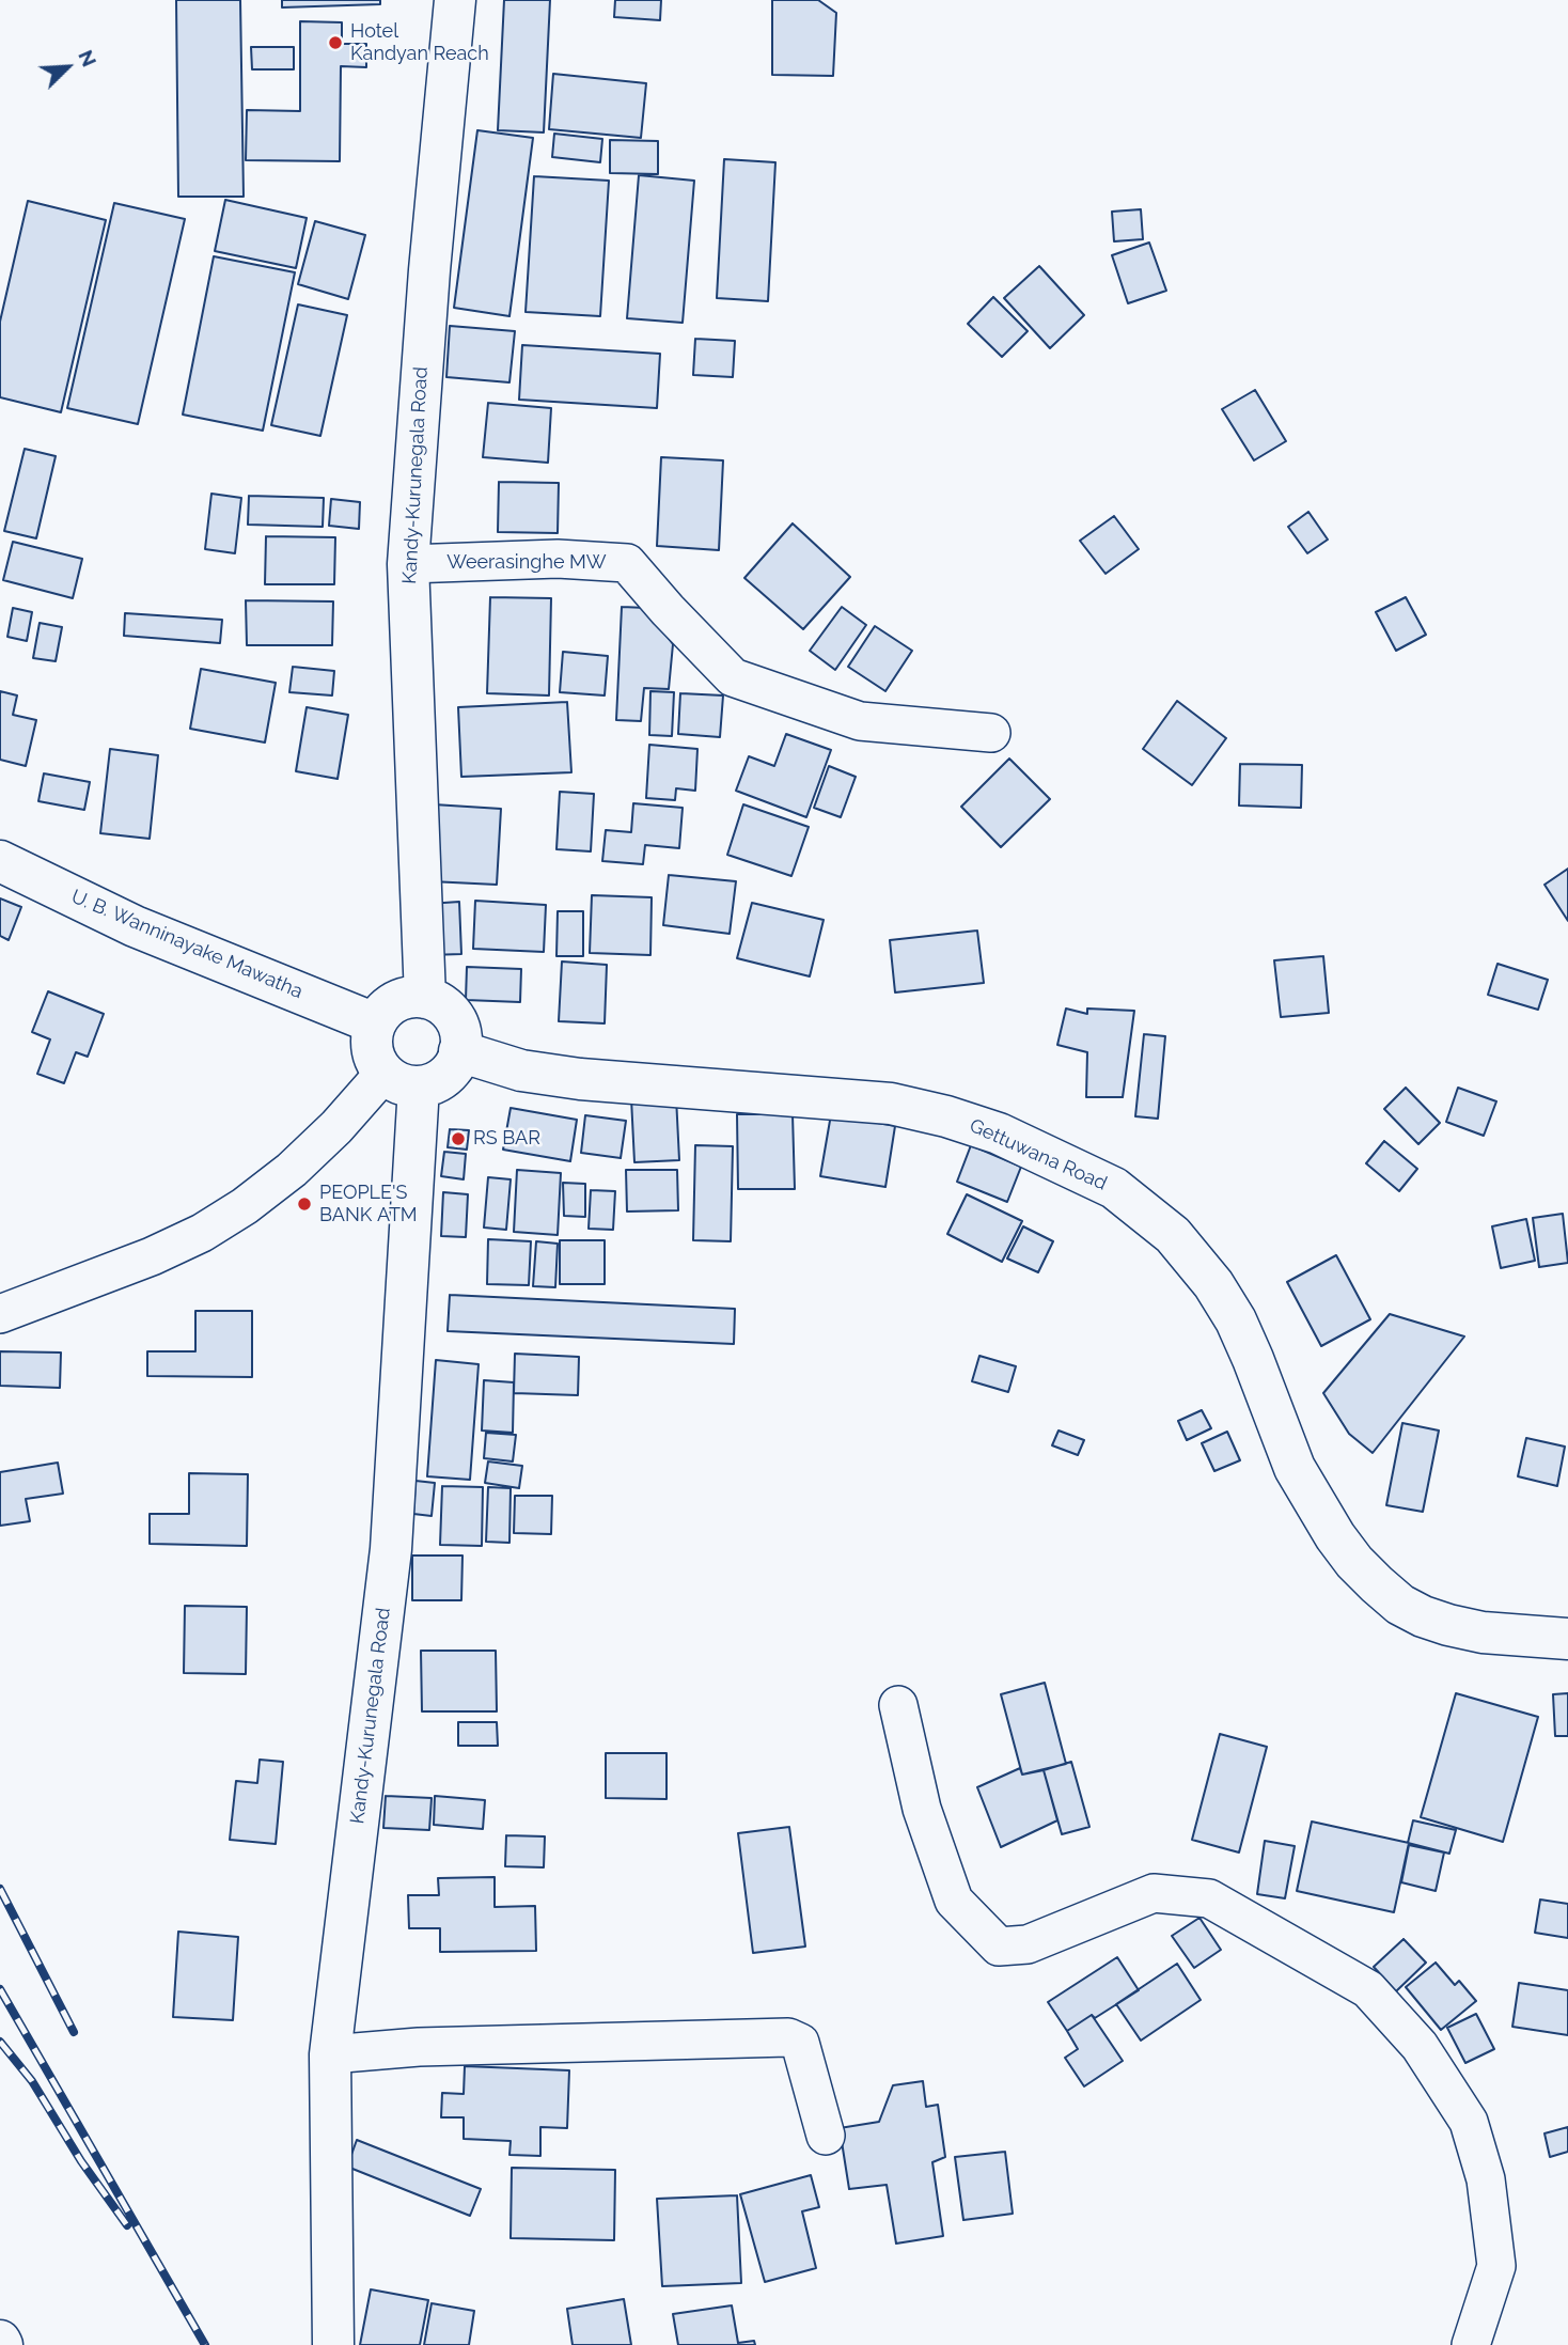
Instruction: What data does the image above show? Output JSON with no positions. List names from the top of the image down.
{
  "streets": {
    "main road": ["Kandy-Kurunegala Road", "U. B. Wanninayake Mawatha", "Gettuwana Road"],
    "street": ["Weerasinghe MW"]
  },
  "crossings": [
    ["Kandy-Kurunegala Road", "Weerasinghe MW"],
    ["Kandy-Kurunegala Road", "U. B. Wanninayake Mawatha"],
    ["Kandy-Kurunegala Road", "Gettuwana Road"],
    ["U. B. Wanninayake Mawatha", "Gettuwana Road"]
  ],
  "places": ["Hotel Kandyan Reach", "RS BAR", "PEOPLE'S BANK ATM"],
  "north": "top right"
}
